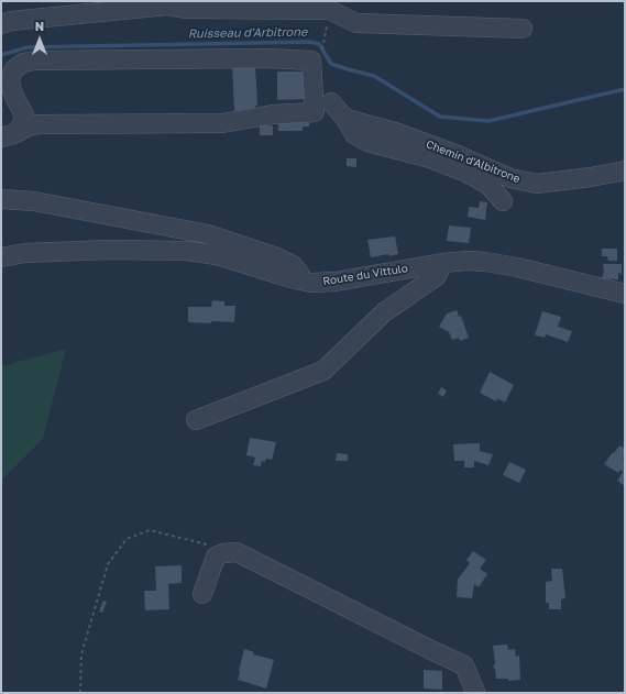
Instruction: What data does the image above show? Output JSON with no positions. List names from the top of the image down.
{
  "streets": {
    "street": ["Chemin d'Albitrone", "Route du Vittulo"]
  },
  "water": ["Ruisseau d'Arbitrone"],
  "north": "top"
}
